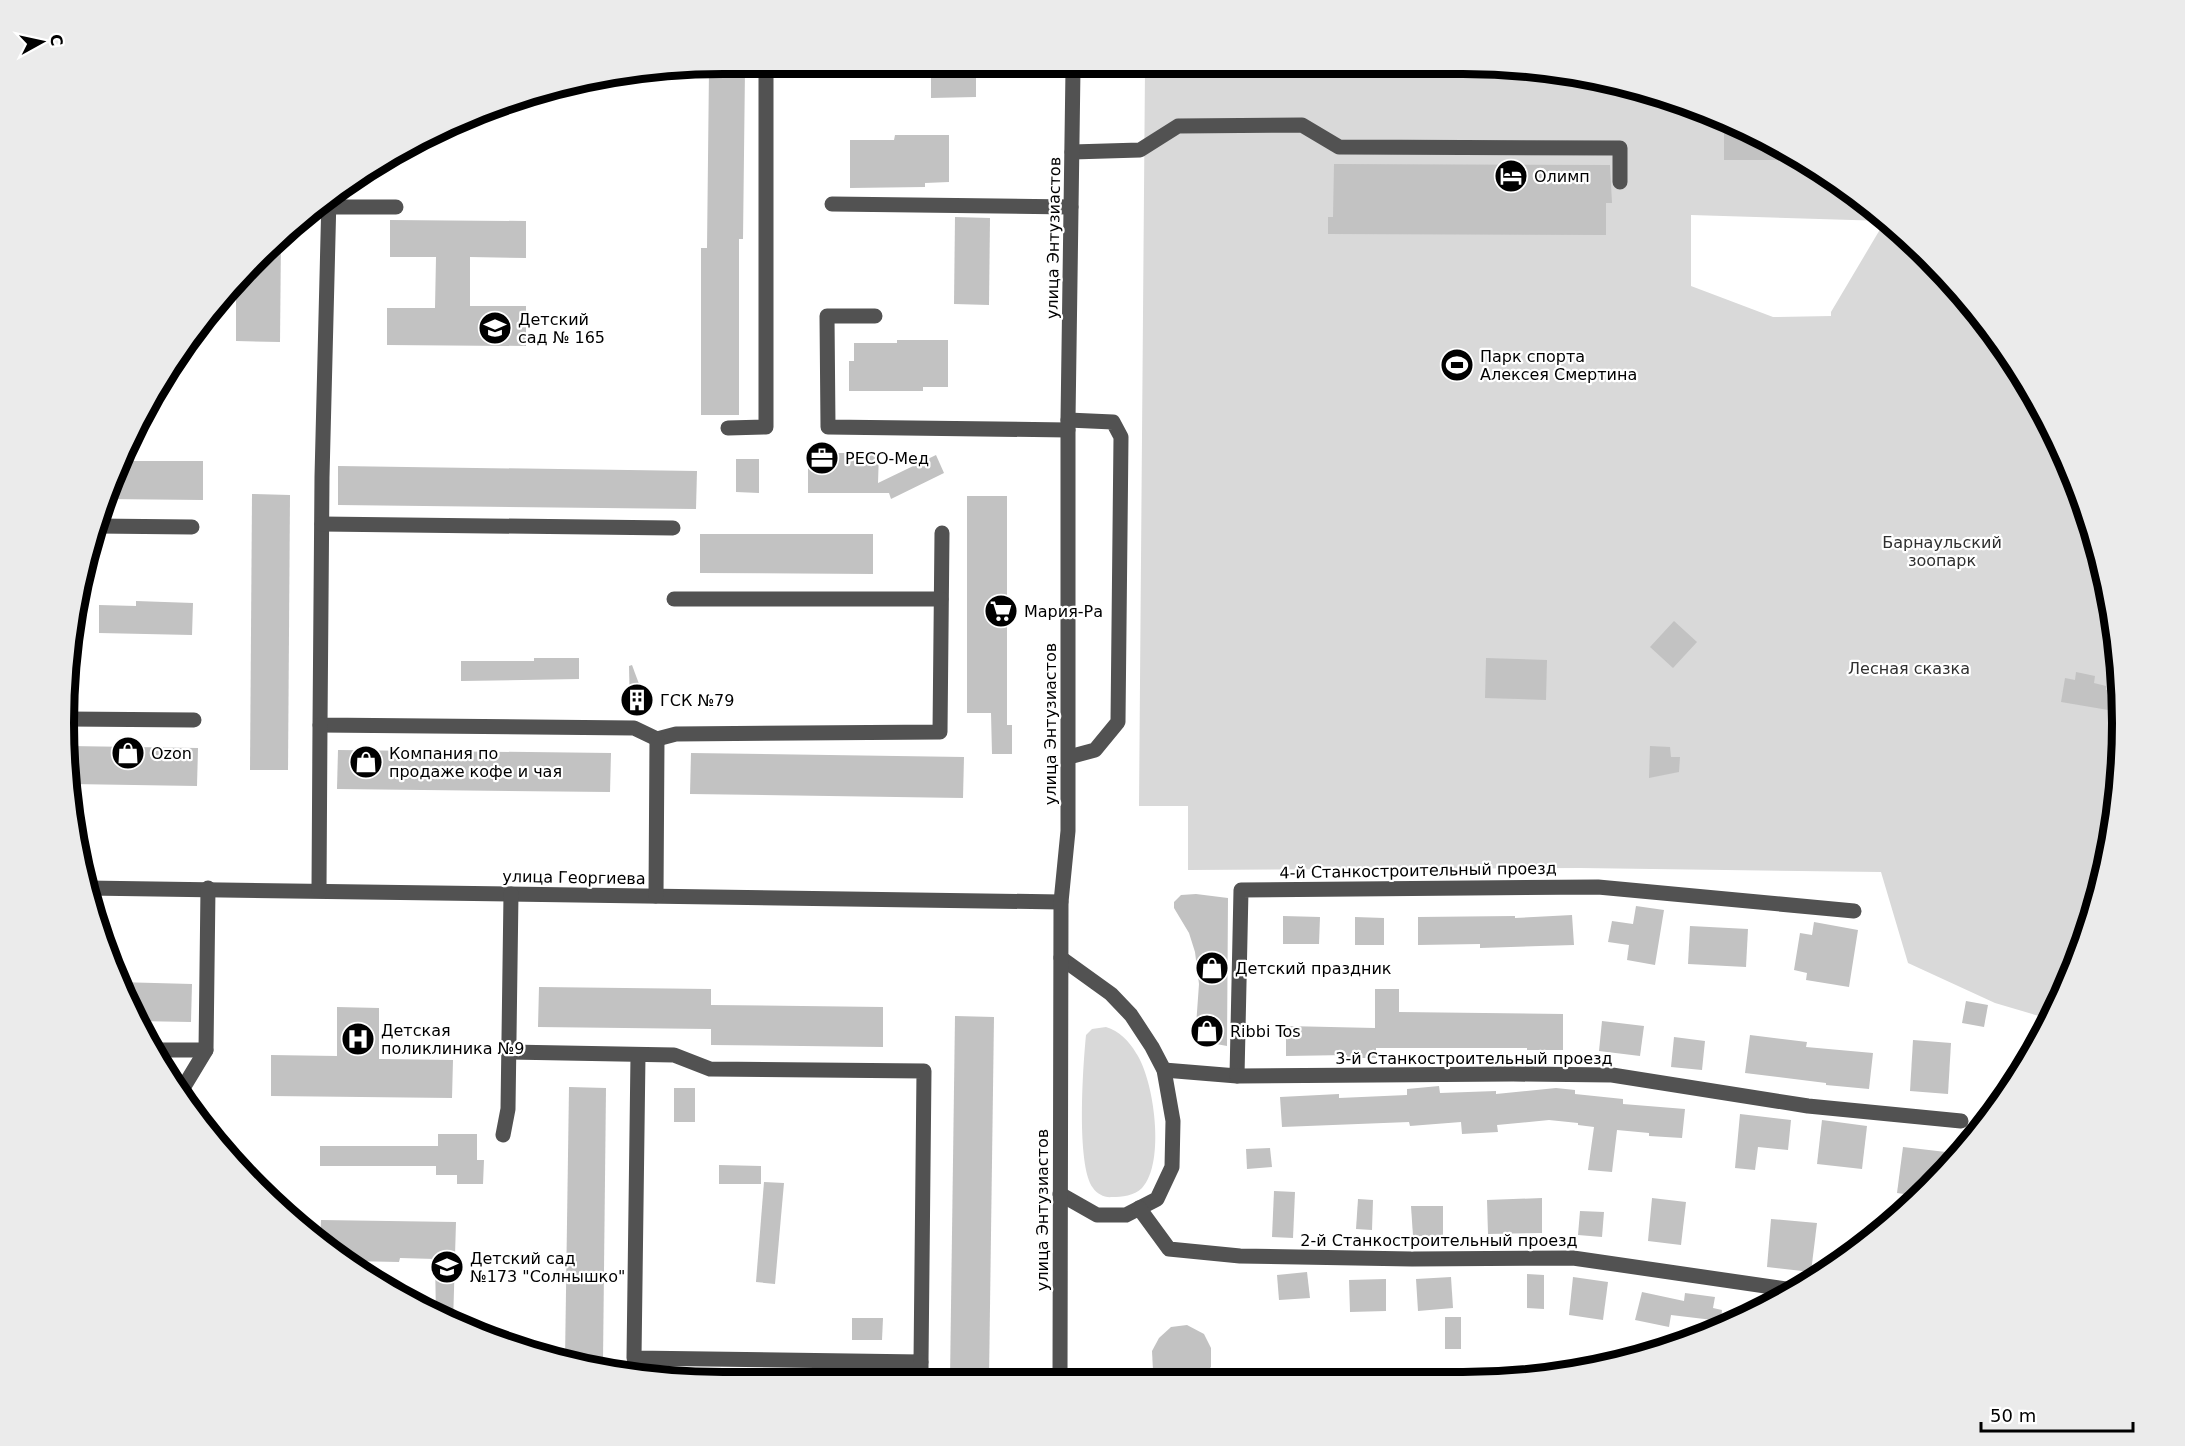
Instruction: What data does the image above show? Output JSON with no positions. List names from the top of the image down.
{
  "streets": {
    "street": [
      "улица Энтузиастов",
      "4-й Станкостроительный проезд",
      "улица Георгиева",
      "3-й Станкостроительный проезд",
      "2-й Станкостроительный проезд"
    ]
  },
  "crossings": [
    ["улица Энтузиастов", "улица Георгиева"],
    ["4-й Станкостроительный проезд", "3-й Станкостроительный проезд"]
  ],
  "parks": ["Барнаульский зоопарк", "Лесная сказка"],
  "places": {
    "hotel": ["Олимп"],
    "school or university": ["Детский сад № 165", "Детский сад №173 \"Солнышко\""],
    "sports": ["Парк спорта Алексея Смертина"],
    "office": ["РЕСО-Мед"],
    "supermarket": ["Мария-Ра"],
    "building": ["ГСК №79"],
    "shop": [
      "Ozon",
      "Компания по продаже кофе и чая",
      "Детский праздник",
      "Ribbi Tos"
    ],
    "hospital": ["Детская поликлиника №9"]
  },
  "scale_bar": "50 m",
  "north": "right"
}
